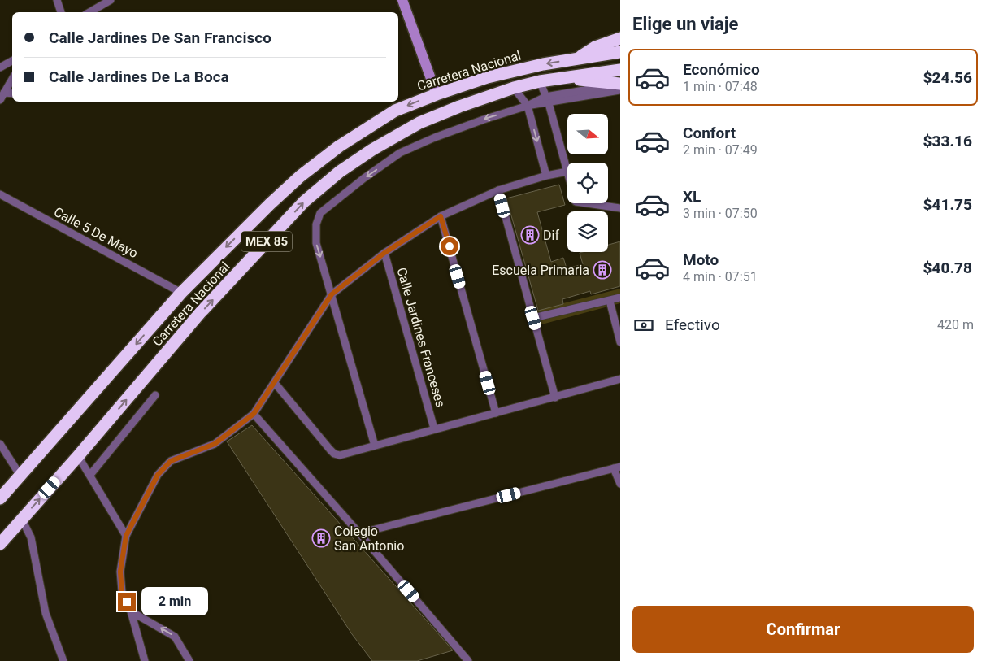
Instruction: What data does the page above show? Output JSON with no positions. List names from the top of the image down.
{
  "streets": {
    "highway": ["Carretera Nacional", "MEX 85"],
    "street": ["Calle 5 De Mayo", "Calle Jardines Franceses"]
  },
  "crossings": [
    ["Carretera Nacional", "Calle 5 De Mayo"],
    ["Carretera Nacional", "MEX 85"]
  ],
  "places": {
    "building": ["Dif", "Escuela Primaria", "Colegio San Antonio"]
  },
  "north": "right",
  "page": {
    "heading": "Elige un viaje",
    "banner": ["Calle Jardines De San Francisco", "Calle Jardines De La Boca"],
    "list": [
      {
        "name": "Económico",
        "note": "1 min · 07:48",
        "value": "$24.56"
      },
      {
        "name": "Confort",
        "note": "2 min · 07:49",
        "value": "$33.16"
      },
      {
        "name": "XL",
        "note": "3 min · 07:50",
        "value": "$41.75"
      },
      {
        "name": "Moto",
        "note": "4 min · 07:51",
        "value": "$40.78"
      }
    ],
    "pay": ["Efectivo", "420 m"],
    "bubble": "2 min",
    "buttons": "Confirmar"
  }
}
